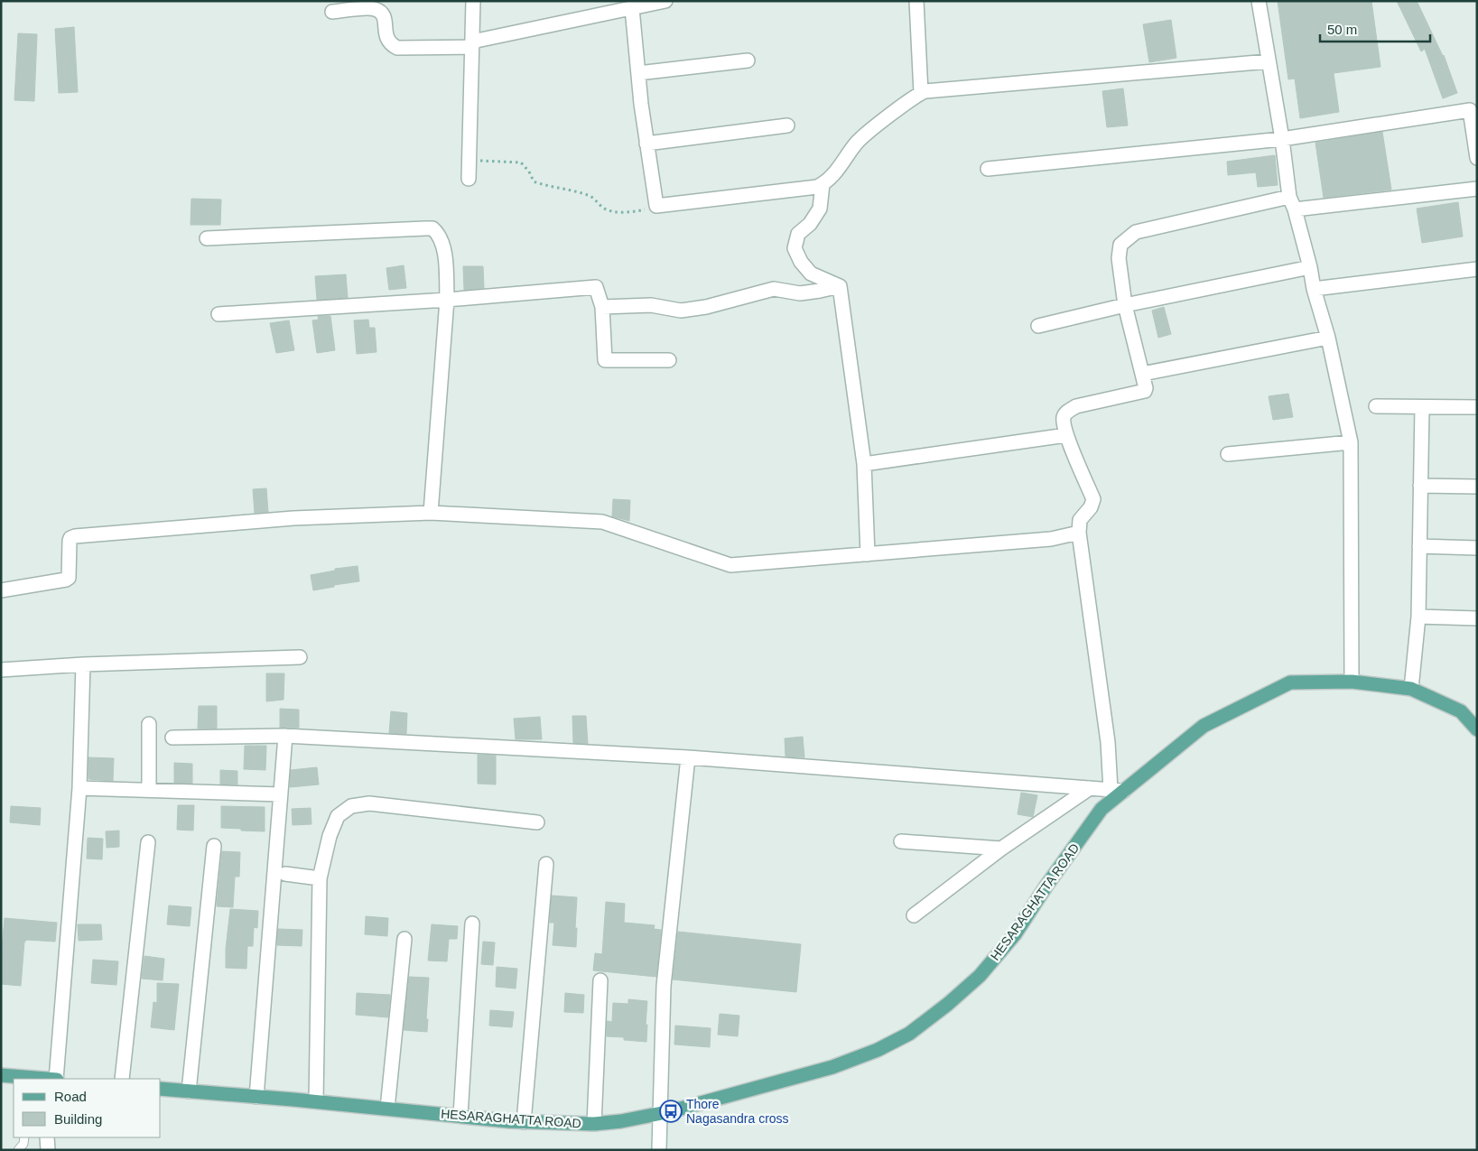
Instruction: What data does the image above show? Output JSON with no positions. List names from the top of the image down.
{
  "streets": {
    "main road": ["HESARAGHATTA ROAD"]
  },
  "places": {
    "bus stop": ["Thore Nagasandra cross"]
  },
  "legend": ["Road", "Building"],
  "scale_bar": "50 m"
}
